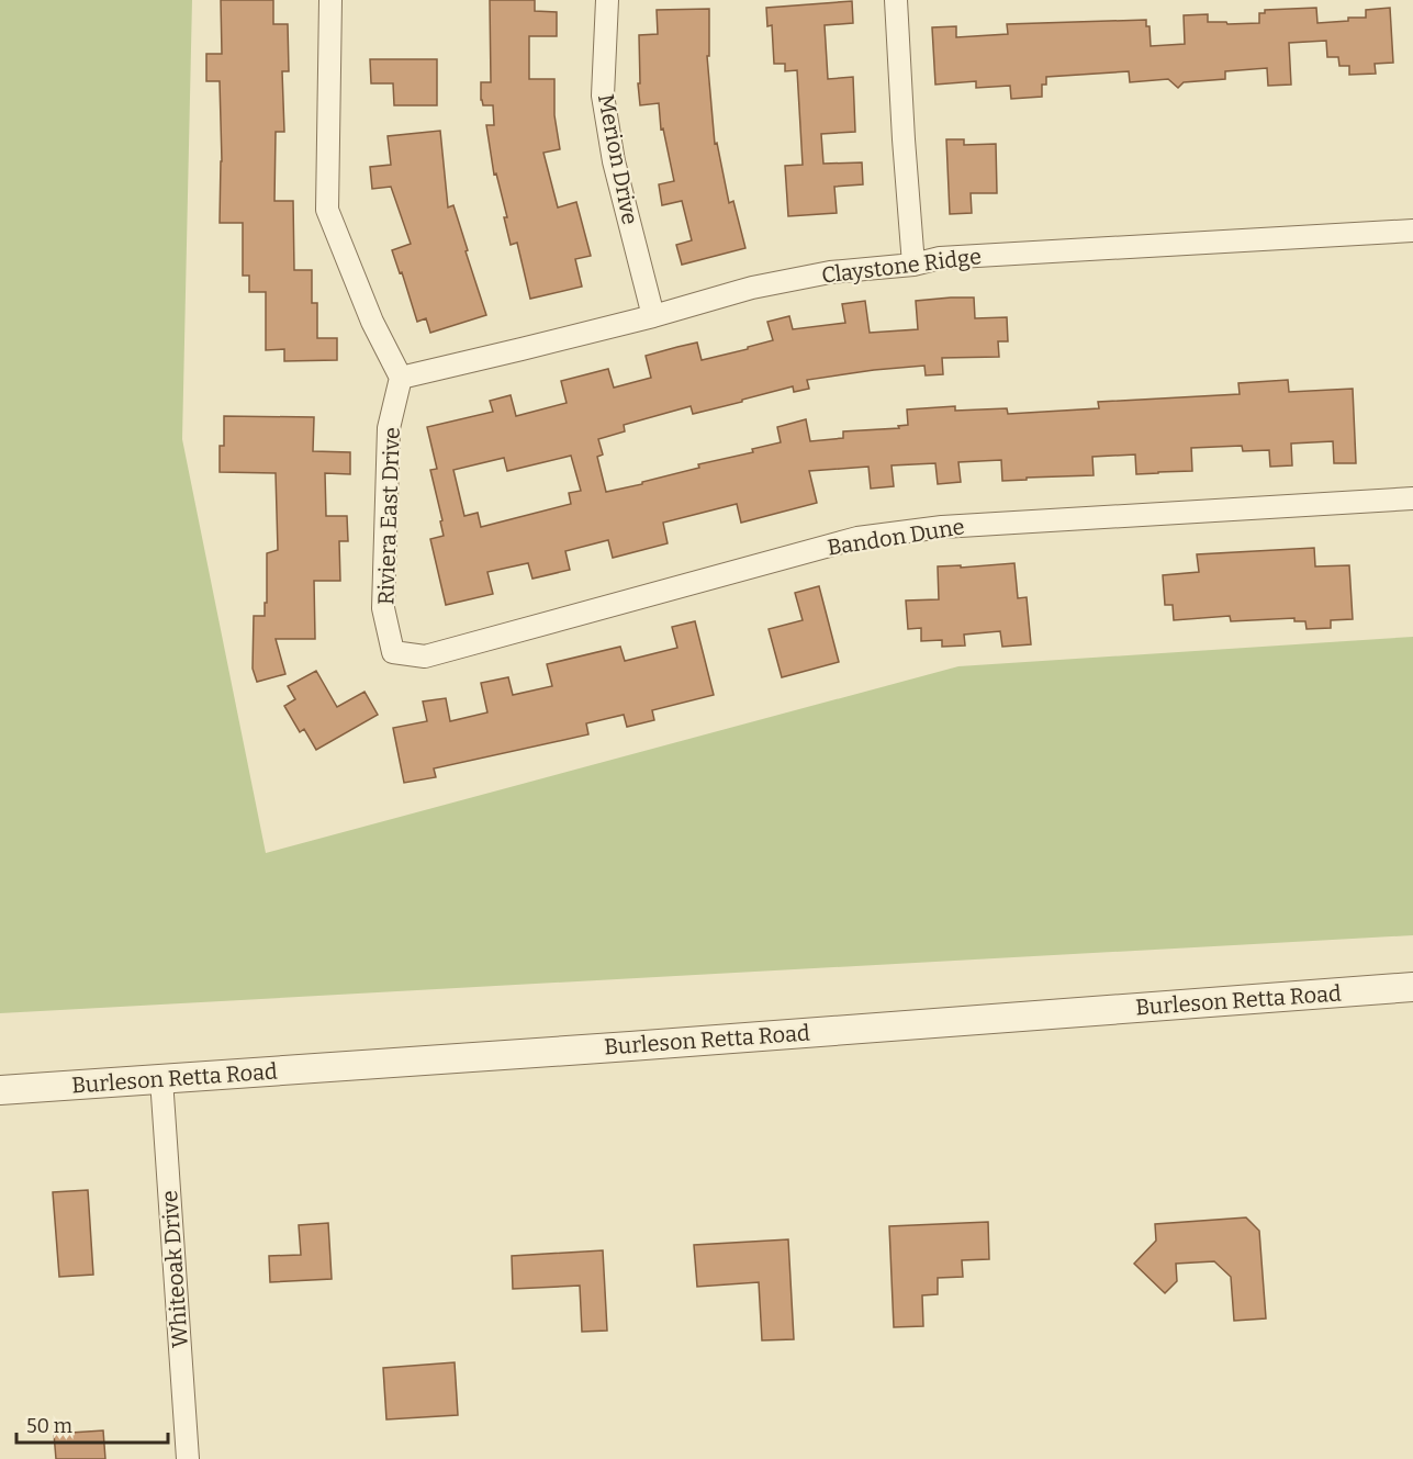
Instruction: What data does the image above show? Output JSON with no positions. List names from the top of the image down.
{
  "streets": {
    "street": [
      "Merion Drive",
      "Claystone Ridge",
      "Riviera East Drive",
      "Bandon Dune",
      "Burleson Retta Road",
      "Whiteoak Drive"
    ]
  },
  "crossings": [
    ["Merion Drive", "Claystone Ridge"],
    ["Claystone Ridge", "Riviera East Drive"],
    ["Riviera East Drive", "Bandon Dune"],
    ["Burleson Retta Road", "Whiteoak Drive"]
  ],
  "scale_bar": "50 m"
}
